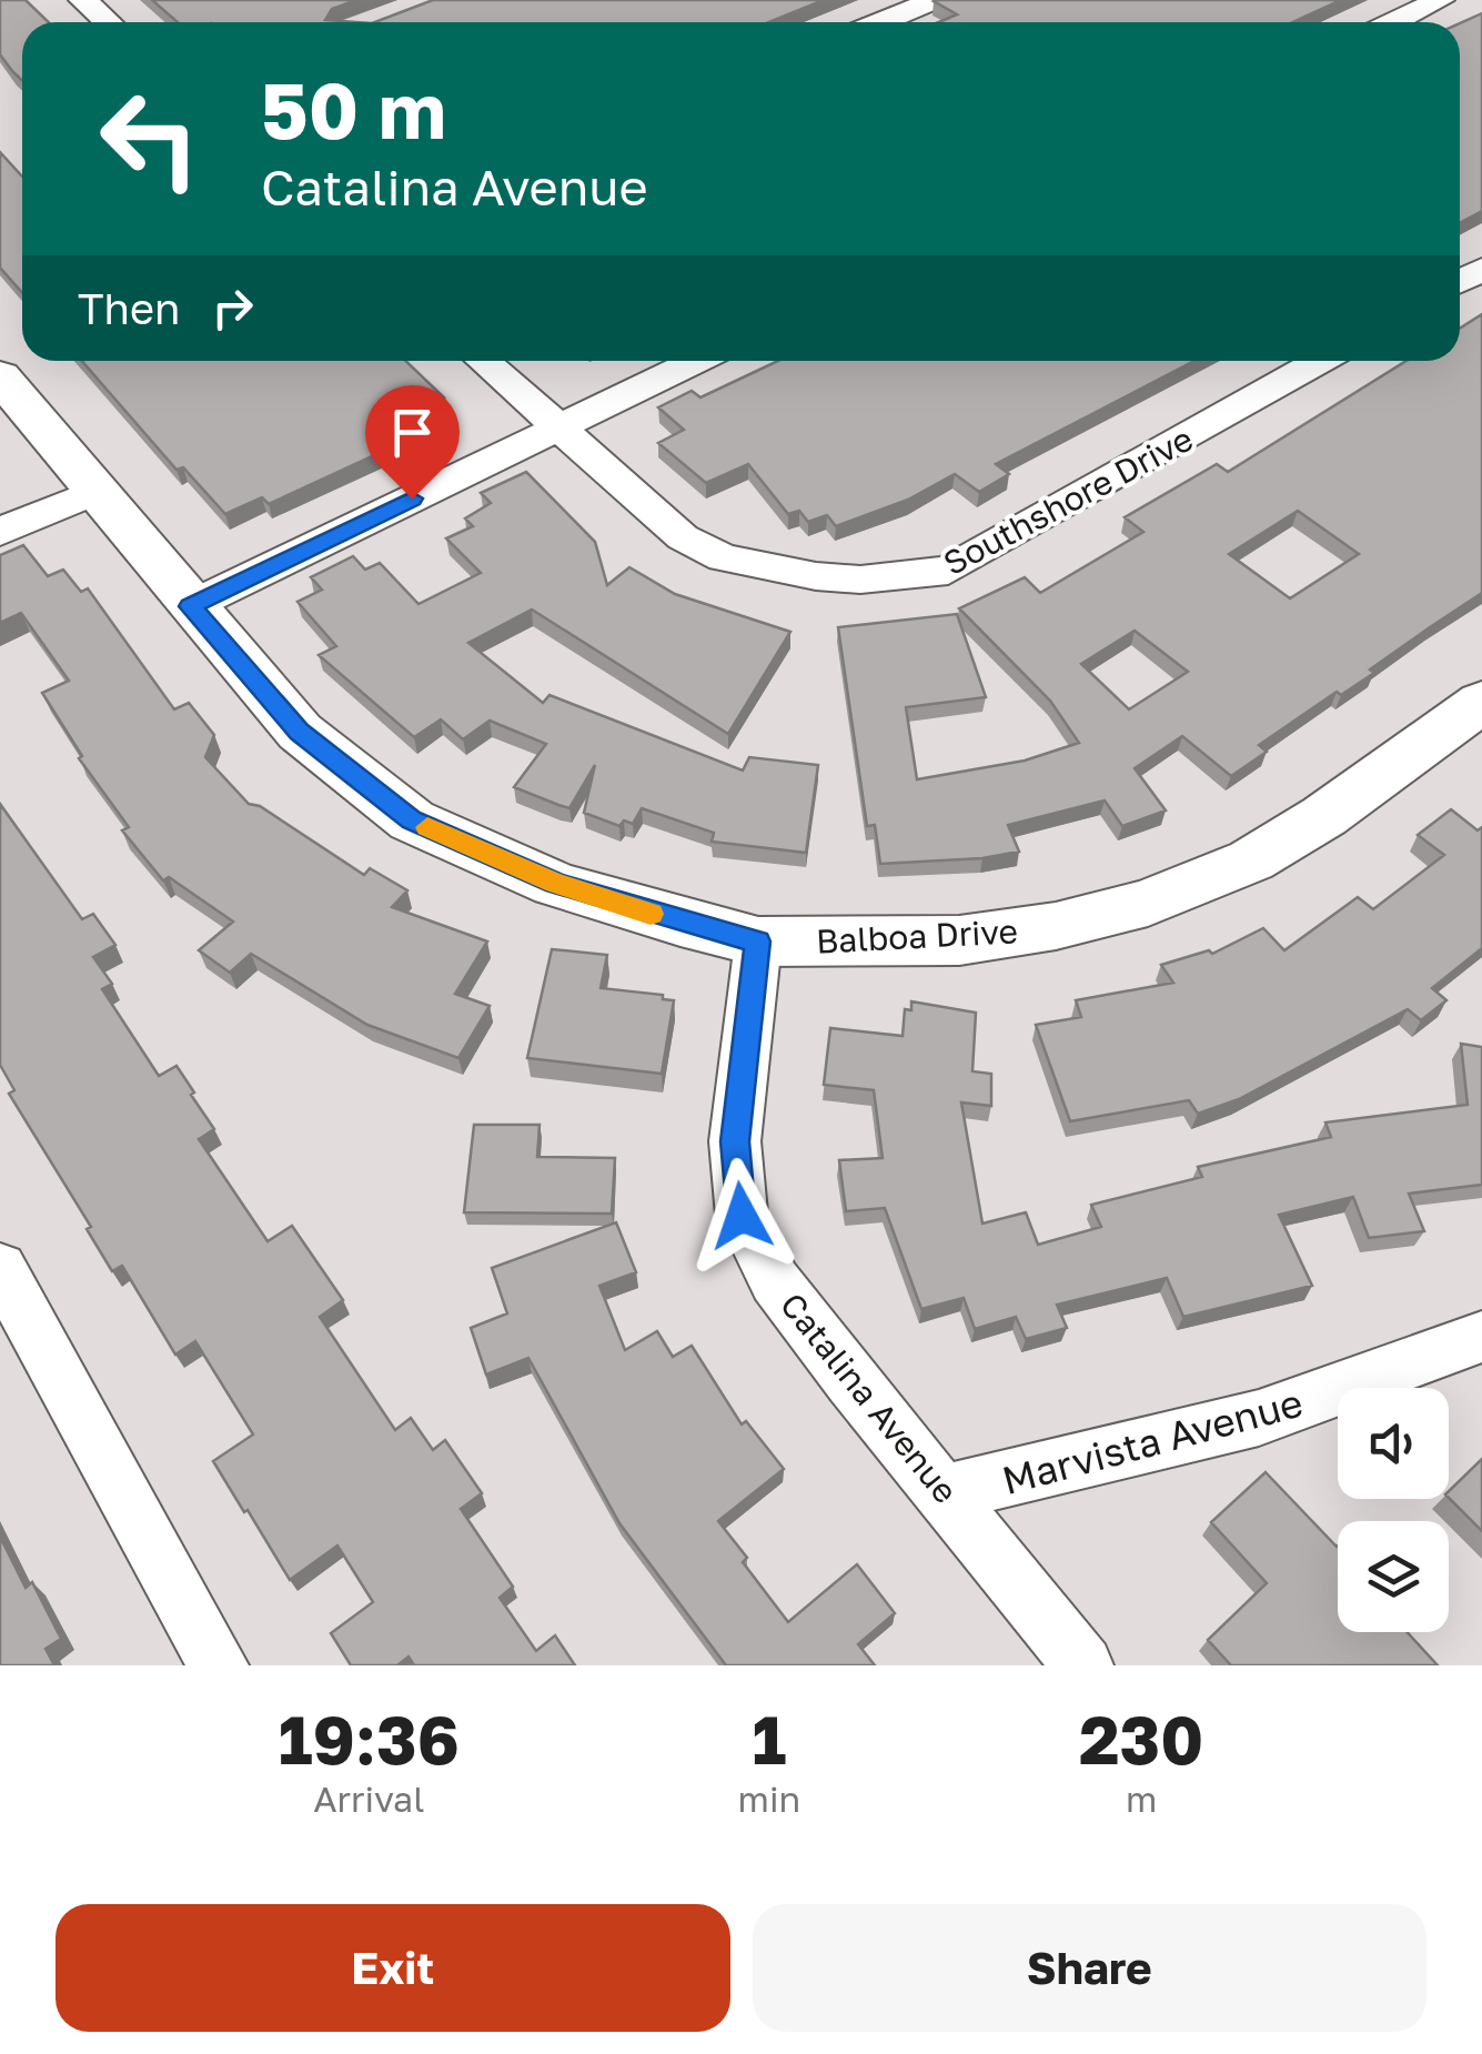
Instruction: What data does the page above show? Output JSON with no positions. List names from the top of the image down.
{
  "streets": {
    "street": [
      "Southshore Drive",
      "Balboa Drive",
      "Catalina Avenue",
      "Marvista Avenue"
    ]
  },
  "crossings": [
    ["Balboa Drive", "Catalina Avenue"],
    ["Catalina Avenue", "Marvista Avenue"]
  ],
  "page": {
    "turn": ["50 m", "Catalina Avenue"],
    "then": "Then",
    "eta": [
      "19:36",
      "Arrival",
      "1",
      "min",
      "230",
      "m"
    ],
    "buttons": ["Exit", "Share"]
  }
}
